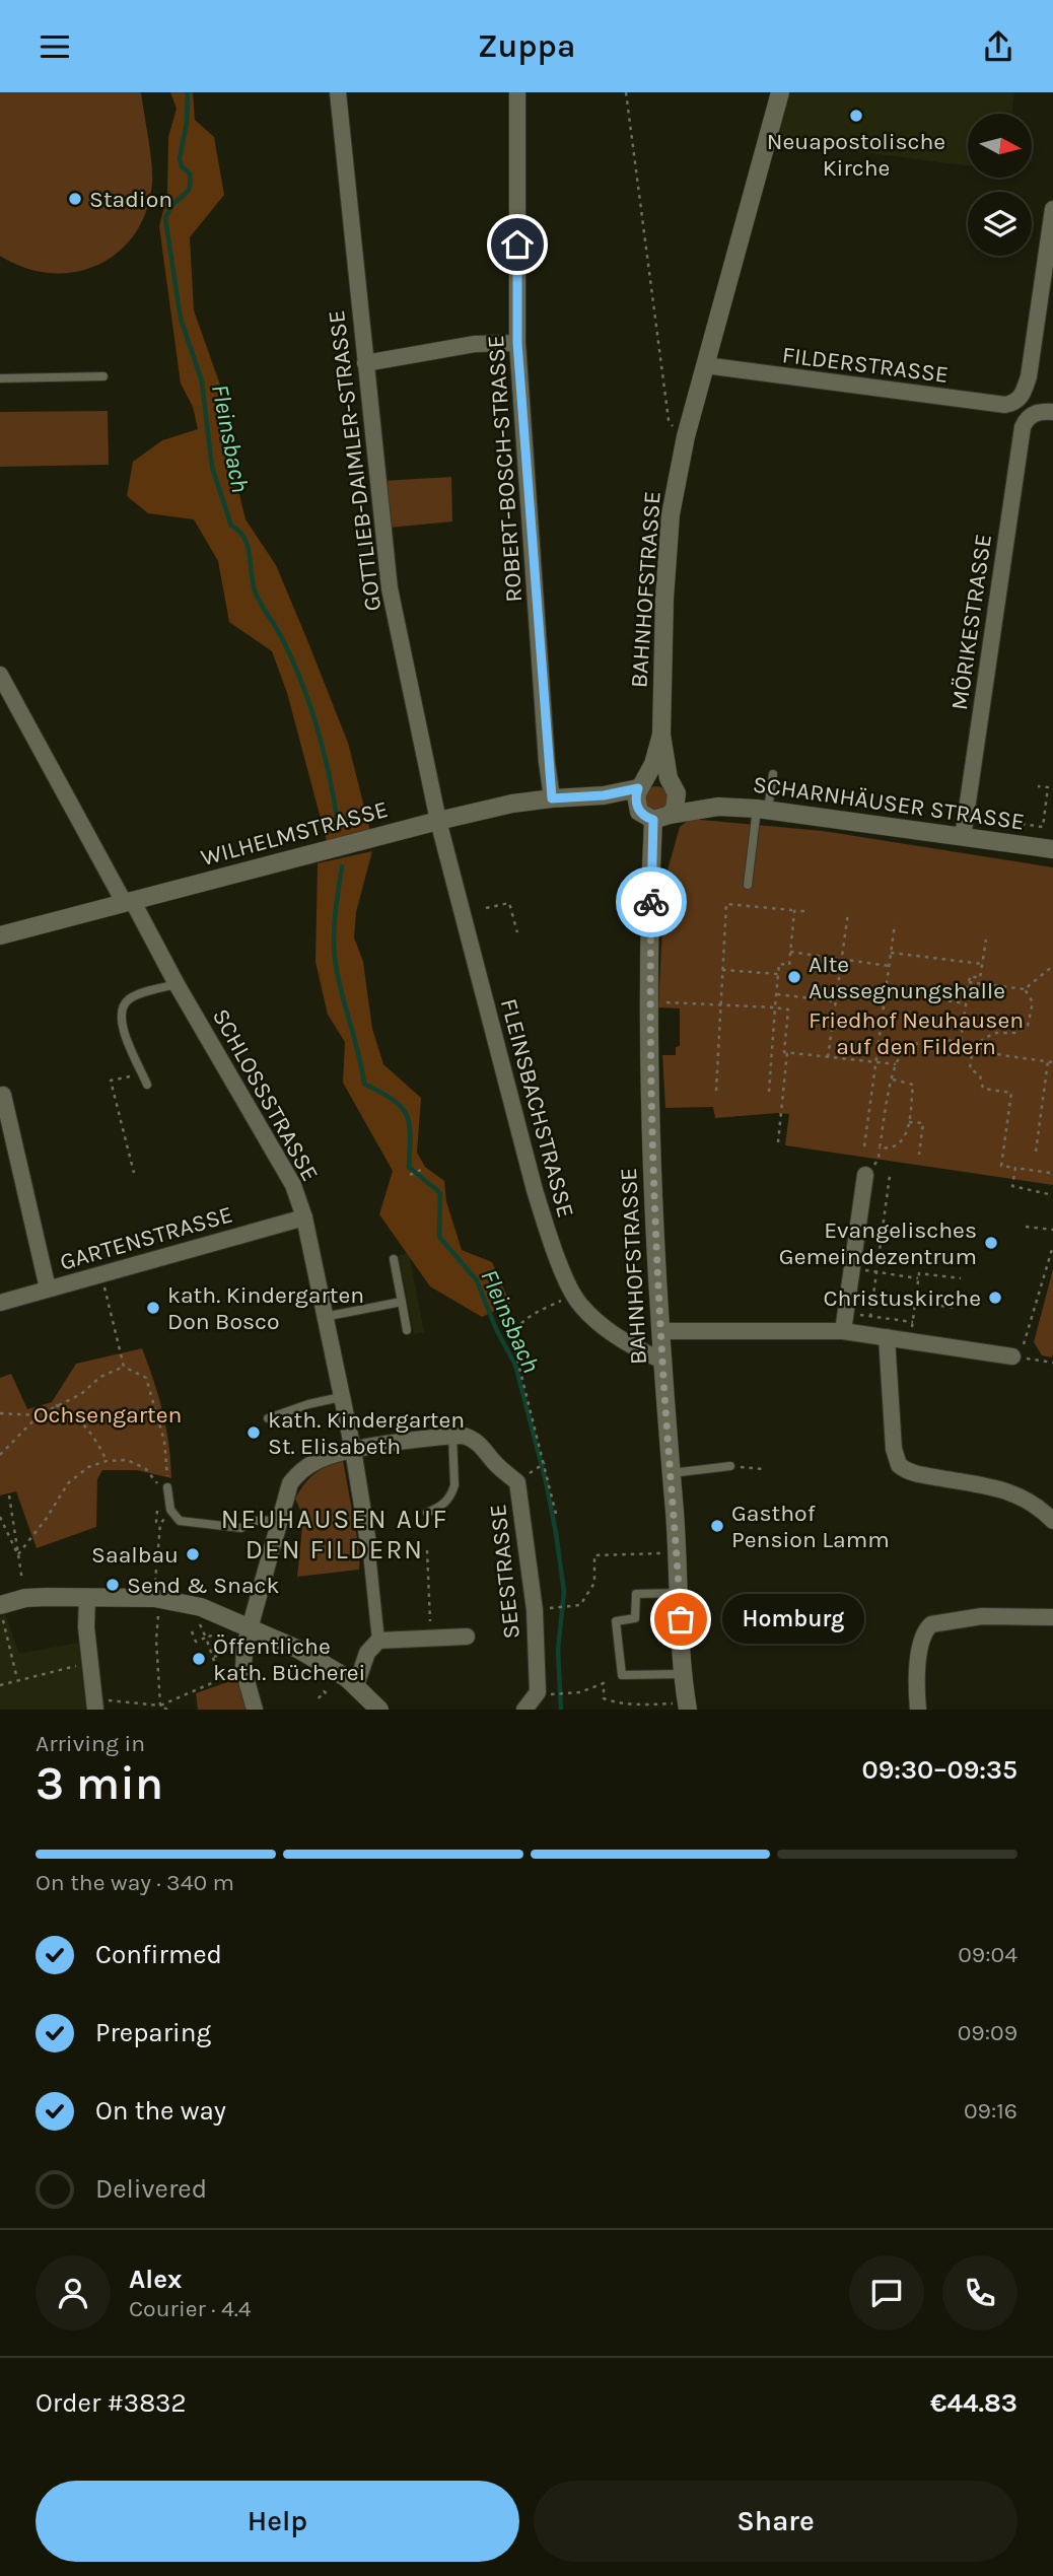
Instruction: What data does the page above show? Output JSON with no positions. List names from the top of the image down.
{
  "streets": {
    "street": [
      "FILDERSTRASSE",
      "GOTTLIEB-DAIMLER-STRASSE",
      "ROBERT-BOSCH-STRASSE",
      "BAHNHOFSTRASSE",
      "MÖRIKESTRASSE",
      "SCHARNHÄUSER STRASSE",
      "WILHELMSTRASSE",
      "SCHLOSSSTRASSE",
      "FLEINSBACHSTRASSE",
      "GARTENSTRASSE",
      "SEESTRASSE"
    ]
  },
  "crossings": [
    ["FILDERSTRASSE", "BAHNHOFSTRASSE"],
    ["GOTTLIEB-DAIMLER-STRASSE", "WILHELMSTRASSE"],
    ["GOTTLIEB-DAIMLER-STRASSE", "FLEINSBACHSTRASSE"],
    ["ROBERT-BOSCH-STRASSE", "WILHELMSTRASSE"],
    ["BAHNHOFSTRASSE", "SCHARNHÄUSER STRASSE"],
    ["BAHNHOFSTRASSE", "WILHELMSTRASSE"],
    ["BAHNHOFSTRASSE", "FLEINSBACHSTRASSE"],
    ["MÖRIKESTRASSE", "SCHARNHÄUSER STRASSE"],
    ["SCHARNHÄUSER STRASSE", "WILHELMSTRASSE"],
    ["WILHELMSTRASSE", "SCHLOSSSTRASSE"],
    ["WILHELMSTRASSE", "FLEINSBACHSTRASSE"],
    ["SCHLOSSSTRASSE", "GARTENSTRASSE"]
  ],
  "districts": ["NEUHAUSEN AUF DEN FILDERN"],
  "water": ["Fleinsbach"],
  "parks": ["Friedhof Neuhausen auf den Fildern", "Ochsengarten"],
  "places": [
    "Neuapostolische Kirche",
    "Stadion",
    "Alte Aussegnungshalle",
    "Evangelisches Gemeindezentrum",
    "Christuskirche",
    "kath. Kindergarten Don Bosco",
    "kath. Kindergarten St. Elisabeth",
    "Gasthof Pension Lamm",
    "Saalbau",
    "Send & Snack",
    "Homburg",
    "Öffentliche kath. Bücherei"
  ],
  "north": "right",
  "page": {
    "header": "Zuppa",
    "bubble": "Homburg",
    "heading": ["3 min", "Arriving in", "09:30–09:35"],
    "panel": [
      "Alex",
      "Courier · 4.4",
      "Order #3832",
      "€44.83"
    ],
    "bar": "On the way · 340 m",
    "list": [
      ["Confirmed", "09:04"],
      ["Preparing", "09:09"],
      ["On the way", "09:16"],
      "Delivered"
    ],
    "buttons": ["Help", "Share"]
  }
}
